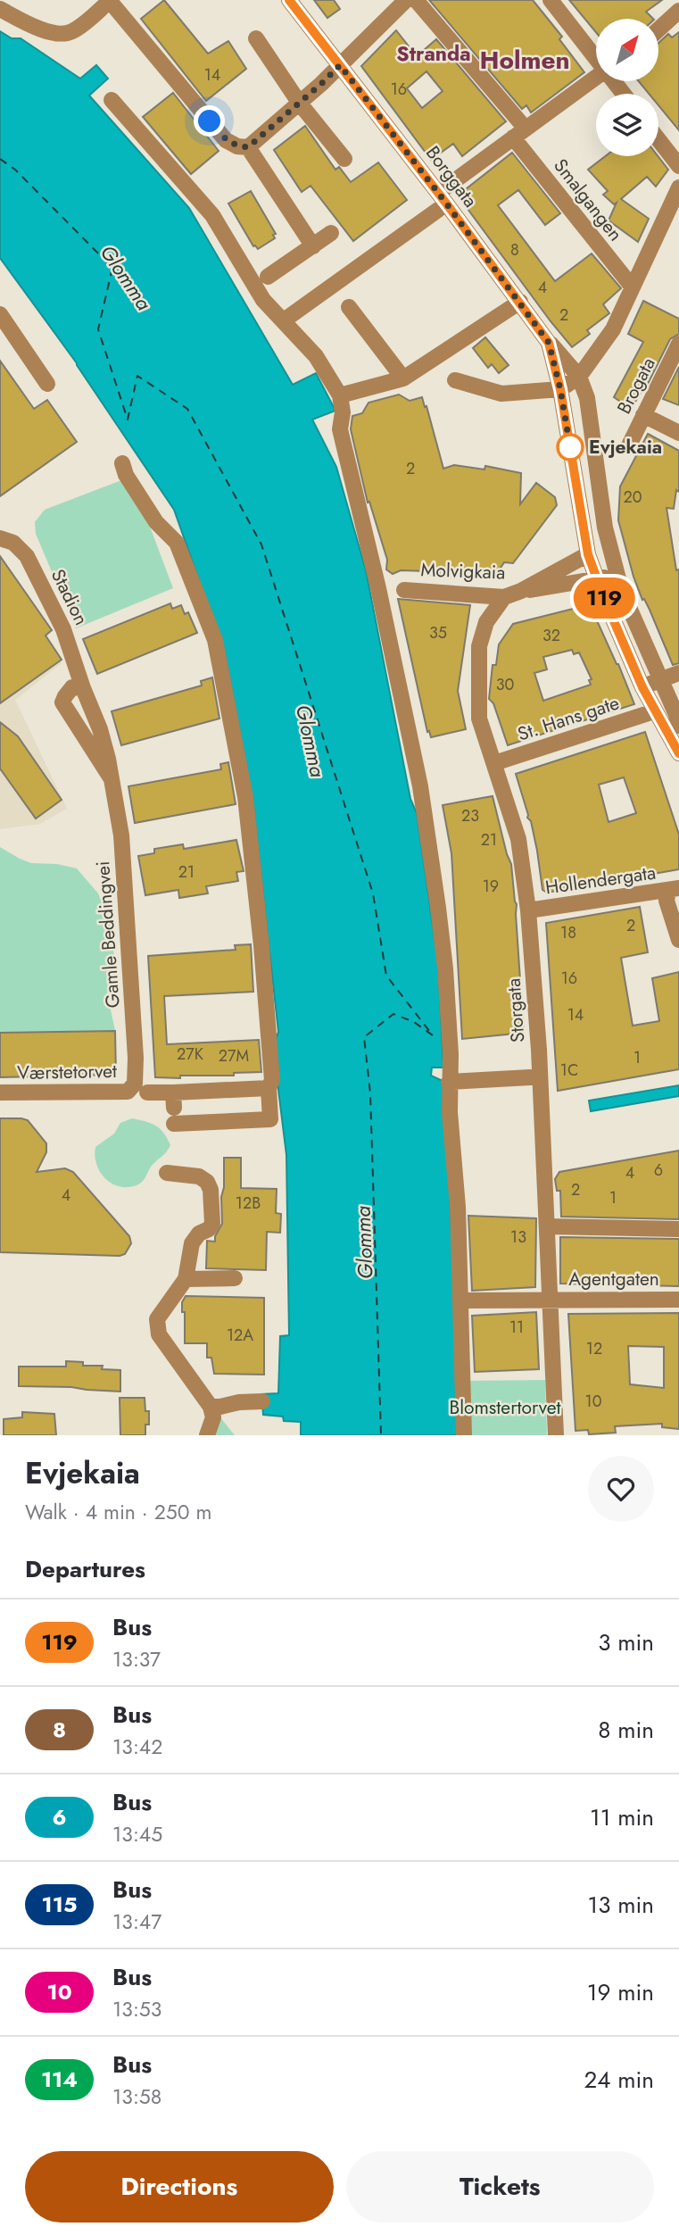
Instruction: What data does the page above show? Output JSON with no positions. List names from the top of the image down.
{
  "streets": {
    "street": [
      "Borggata",
      "Smalgangen",
      "Brogata",
      "Molvigkaia",
      "Stadion",
      "St. Hans gate",
      "Hollendergata",
      "Gamle Beddingvei",
      "Storgata",
      "Værstetorvet",
      "Agentgaten"
    ]
  },
  "crossings": [
    ["Borggata", "Molvigkaia"],
    ["Borggata", "St. Hans gate"],
    ["Molvigkaia", "Storgata"],
    ["Stadion", "Gamle Beddingvei"],
    ["St. Hans gate", "Storgata"],
    ["Hollendergata", "Storgata"],
    ["Gamle Beddingvei", "Værstetorvet"],
    ["Storgata", "Agentgaten"]
  ],
  "districts": ["Stranda", "Holmen"],
  "water": ["Glomma"],
  "parks": ["Blomstertorvet"],
  "places": ["Evjekaia"],
  "lines": ["bus line 119"],
  "house_numbers": [
    "14",
    "16",
    "8",
    "4",
    "2",
    "2",
    "20",
    "35",
    "32",
    "30",
    "23",
    "21",
    "21",
    "19",
    "2",
    "18",
    "16",
    "14",
    "27K",
    "27M",
    "1",
    "1C",
    "6",
    "4",
    "2",
    "4",
    "1",
    "12B",
    "13",
    "11",
    "12A",
    "12",
    "10"
  ],
  "north": "top right",
  "page": {
    "on_map": "119",
    "heading": [
      ["Evjekaia", "Walk · 4 min · 250 m"],
      "Departures"
    ],
    "list": [
      {
        "mark": "119",
        "name": "Bus",
        "note": "13:37",
        "value": "3 min"
      },
      {
        "mark": "8",
        "name": "Bus",
        "note": "13:42",
        "value": "8 min"
      },
      {
        "mark": "6",
        "name": "Bus",
        "note": "13:45",
        "value": "11 min"
      },
      {
        "mark": "115",
        "name": "Bus",
        "note": "13:47",
        "value": "13 min"
      },
      {
        "mark": "10",
        "name": "Bus",
        "note": "13:53",
        "value": "19 min"
      },
      {
        "mark": "114",
        "name": "Bus",
        "note": "13:58",
        "value": "24 min"
      }
    ],
    "buttons": ["Directions", "Tickets"]
  }
}
